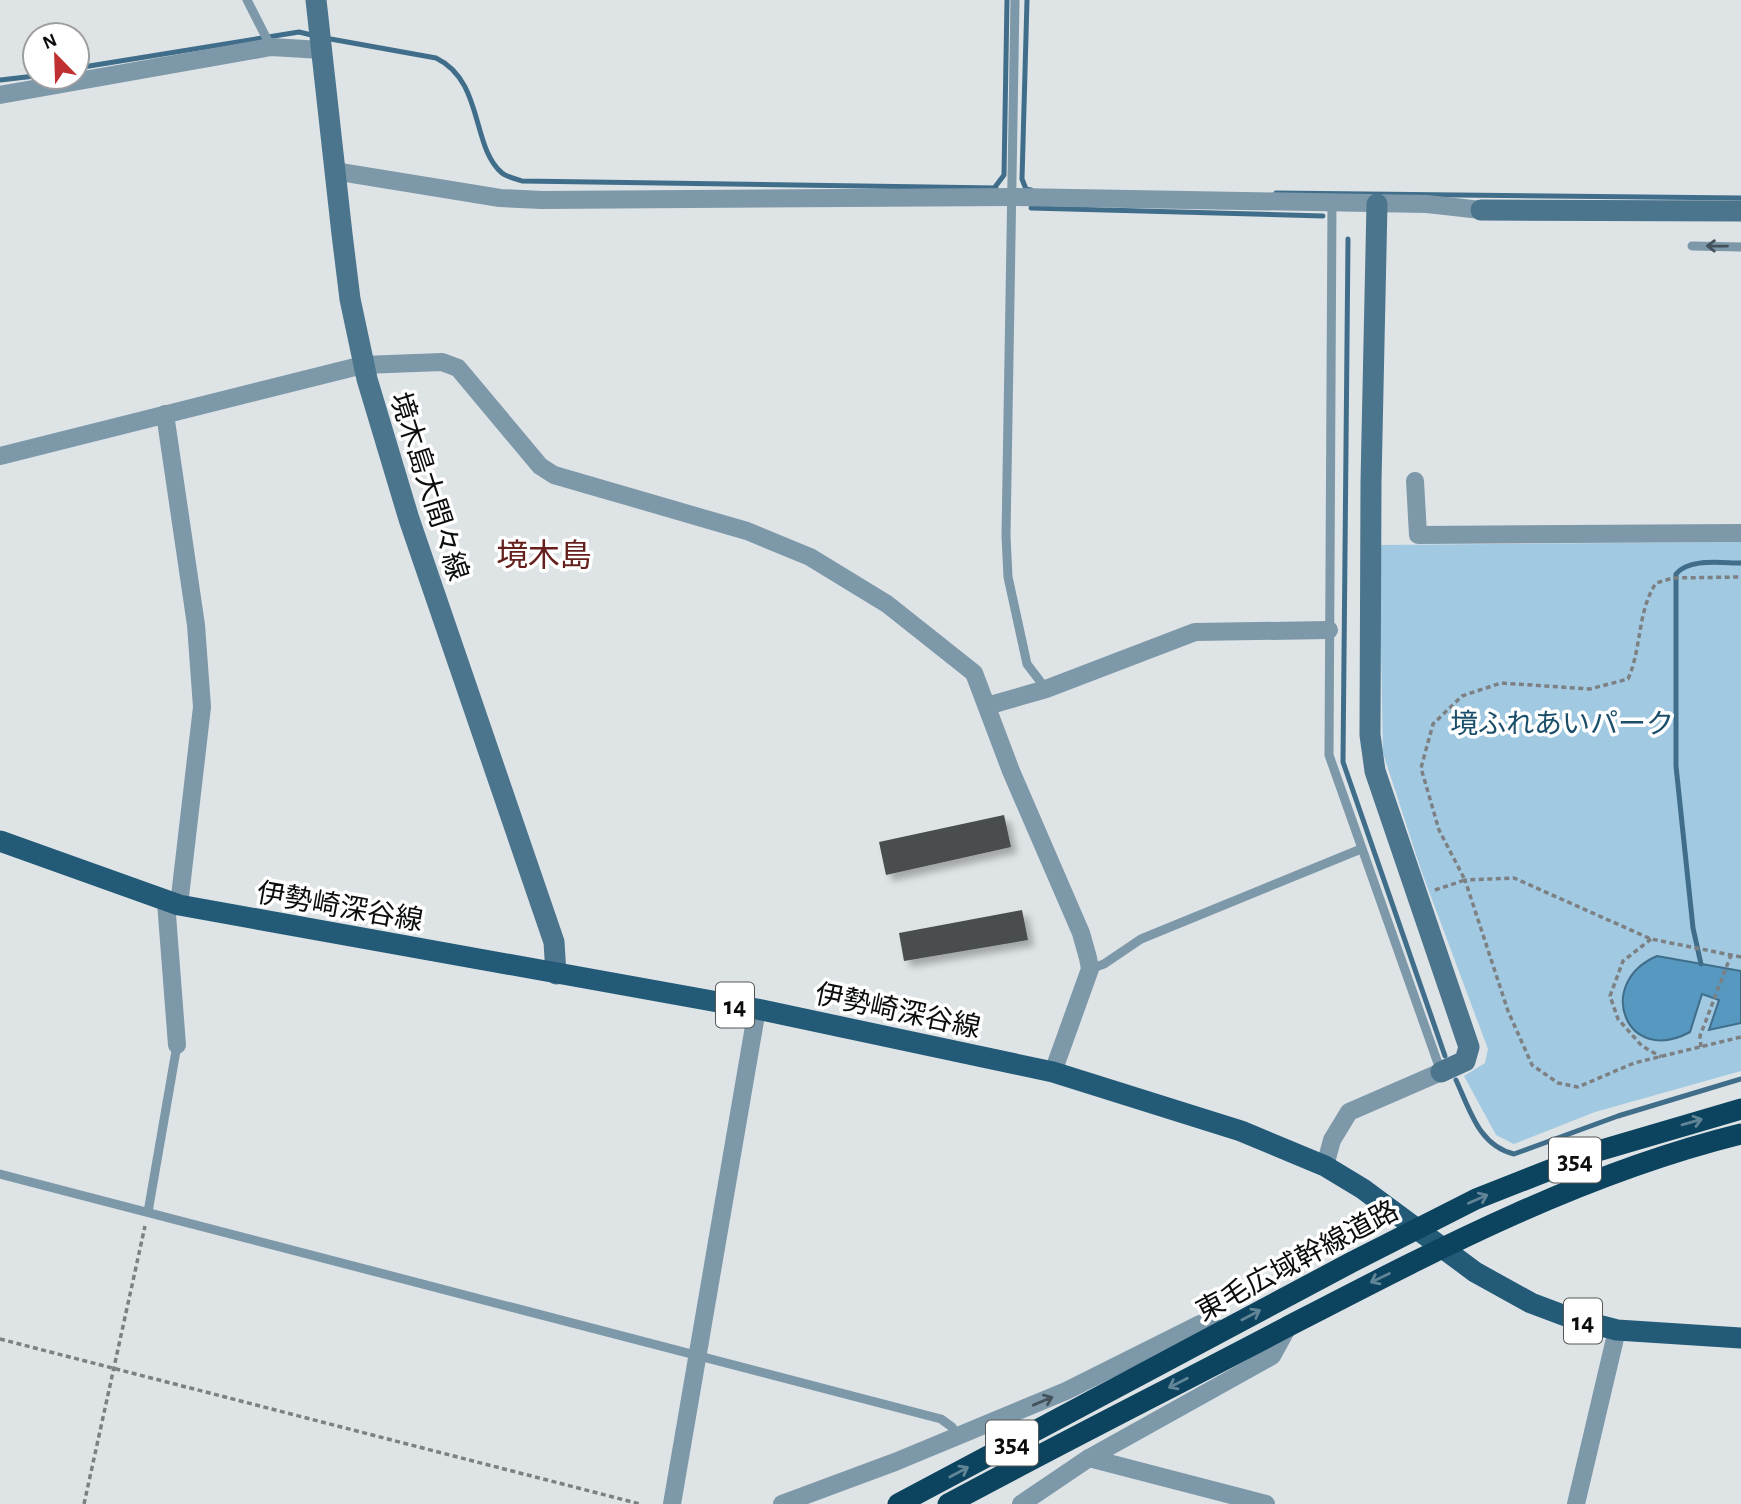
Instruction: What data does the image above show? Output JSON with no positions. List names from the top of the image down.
{
  "streets": {
    "highway": ["354", "東毛広域幹線道路"],
    "main road": ["伊勢崎深谷線", "14"],
    "street": ["境木島大間々線"]
  },
  "crossings": [
    ["境木島大間々線", "伊勢崎深谷線"],
    ["伊勢崎深谷線", "東毛広域幹線道路"]
  ],
  "districts": ["境木島"],
  "parks": ["境ふれあいパーク"],
  "north": "top left"
}
